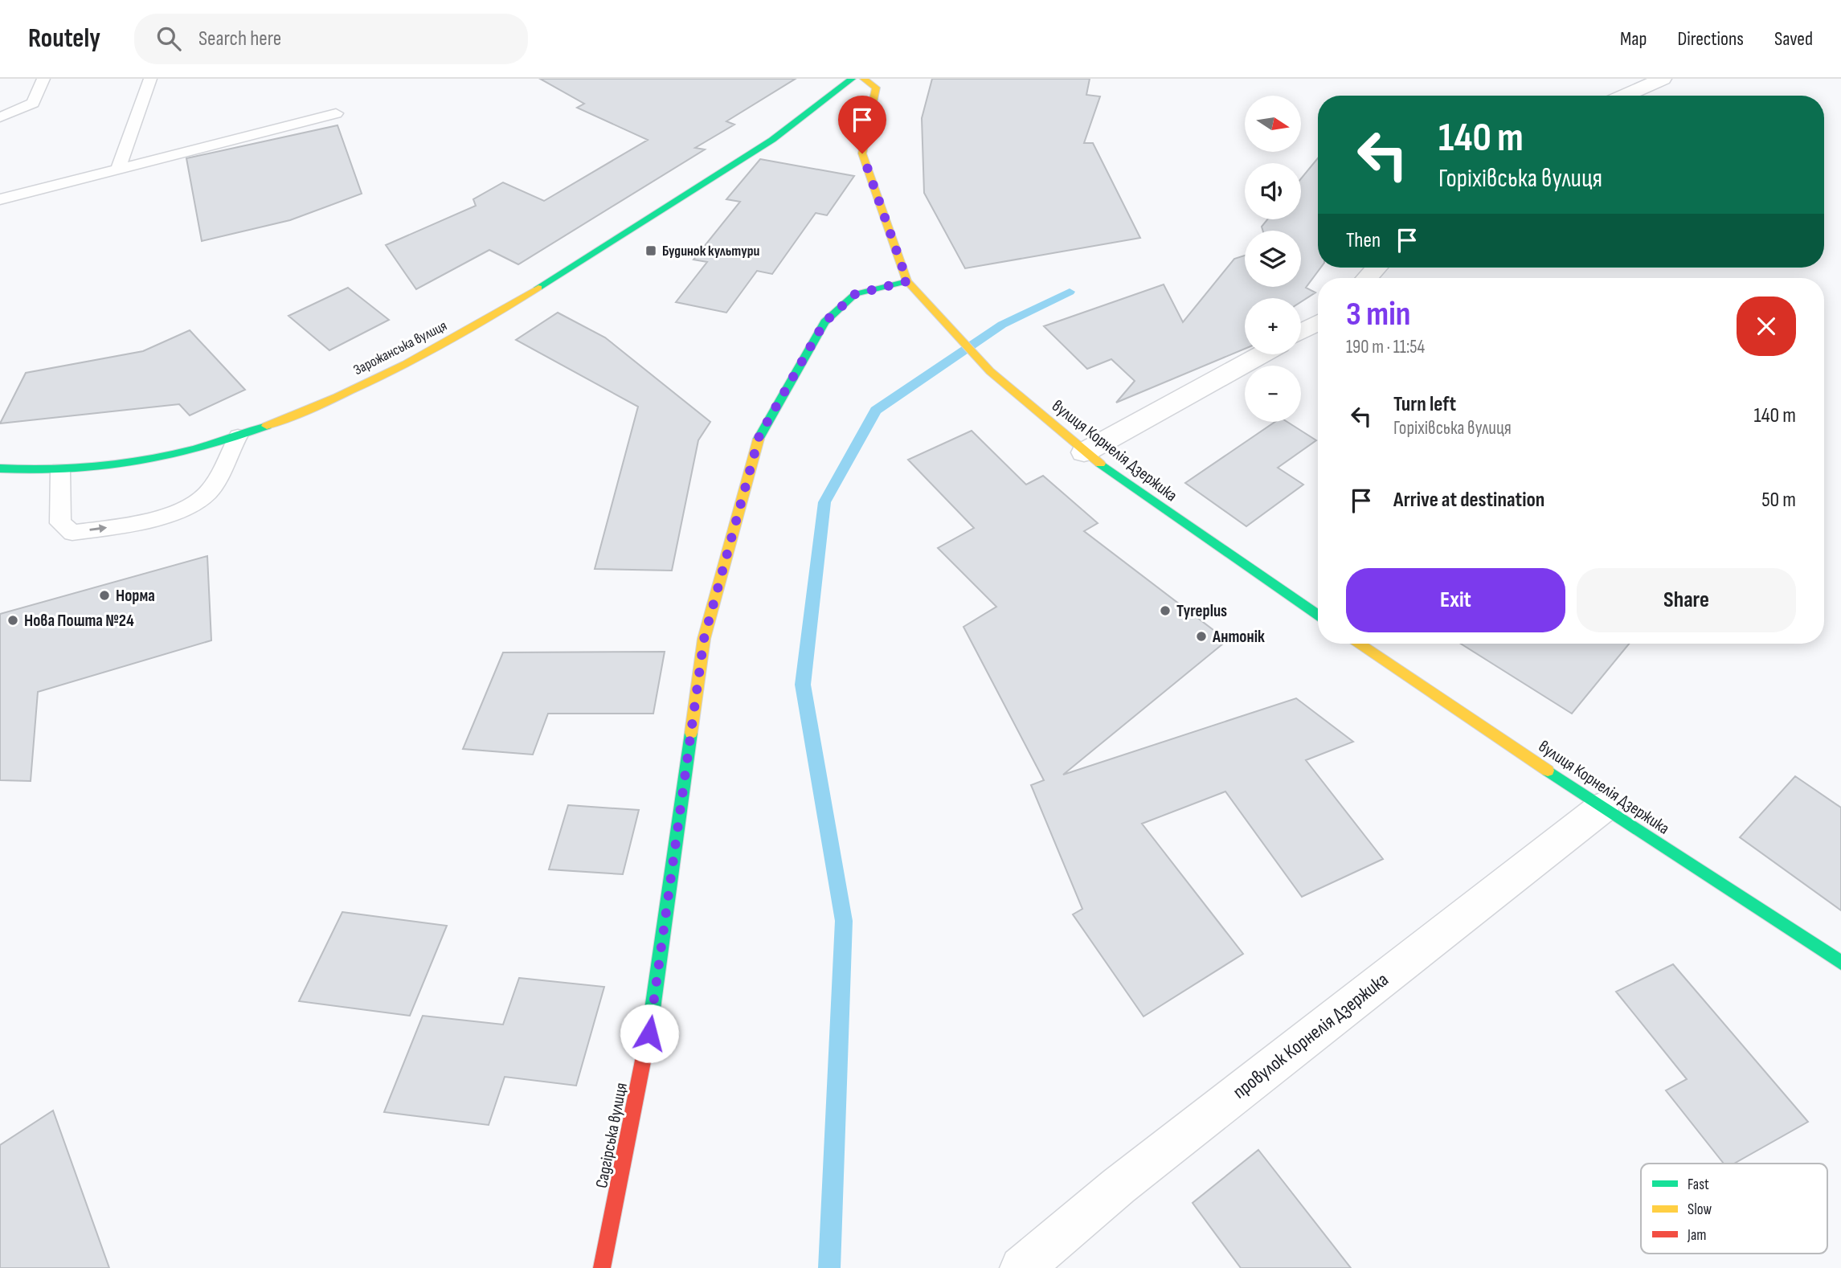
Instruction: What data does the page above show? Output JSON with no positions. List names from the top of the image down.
{
  "streets": {
    "street": [
      "Зарожанська вулиця",
      "вулиця Корнелія Дзержика",
      "провулок Корнелія Дзержика",
      "Садгірська вулиця"
    ]
  },
  "crossings": [
    ["вулиця Корнелія Дзержика", "провулок Корнелія Дзержика"],
    ["вулиця Корнелія Дзержика", "Садгірська вулиця"]
  ],
  "places": {
    "transit": ["Будинок культури"],
    "other": [
      "Норма",
      "Tyreplus",
      "Нова Пошта №24",
      "Антонік"
    ]
  },
  "legend": ["Fast", "Slow", "Jam"],
  "north": "right",
  "page": {
    "header": "Routely",
    "search": "Search here",
    "nav": ["Map", "Directions", "Saved"],
    "map_buttons": ["+", "−"],
    "turn": ["140 m", "Горіхівська вулиця"],
    "then": "Then",
    "heading": ["3 min", "190 m · 11:54"],
    "list": [
      {
        "name": "Turn left",
        "note": "Горіхівська вулиця",
        "value": "140 m"
      },
      {
        "name": "Arrive at destination",
        "value": "50 m"
      }
    ],
    "buttons": ["Exit", "Share"]
  }
}
